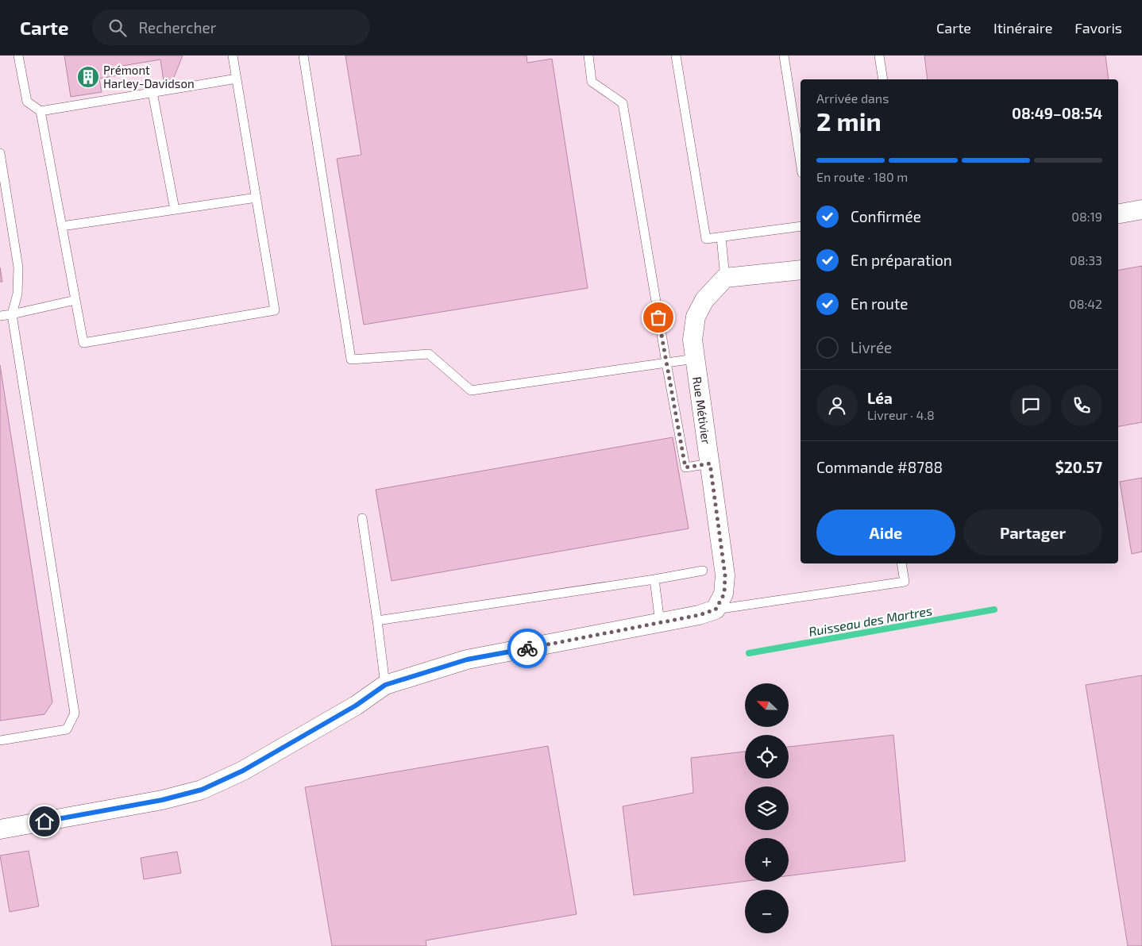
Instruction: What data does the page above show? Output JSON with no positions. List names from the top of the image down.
{
  "streets": {
    "street": ["Rue Métivier"]
  },
  "water": ["Ruisseau des Martres"],
  "places": {
    "building": ["Prémont Harley-Davidson"]
  },
  "north": "top left",
  "page": {
    "header": "Carte",
    "search": "Rechercher",
    "nav": ["Carte", "Itinéraire", "Favoris"],
    "heading": ["2 min", "Arrivée dans", "08:49–08:54"],
    "panel": [
      "Léa",
      "Livreur · 4.8",
      "Commande #8788",
      "$20.57"
    ],
    "bar": "En route · 180 m",
    "list": [
      ["Confirmée", "08:19"],
      ["En préparation", "08:33"],
      ["En route", "08:42"],
      "Livrée"
    ],
    "buttons": ["Aide", "Partager"],
    "map_buttons": ["+", "−"]
  }
}
